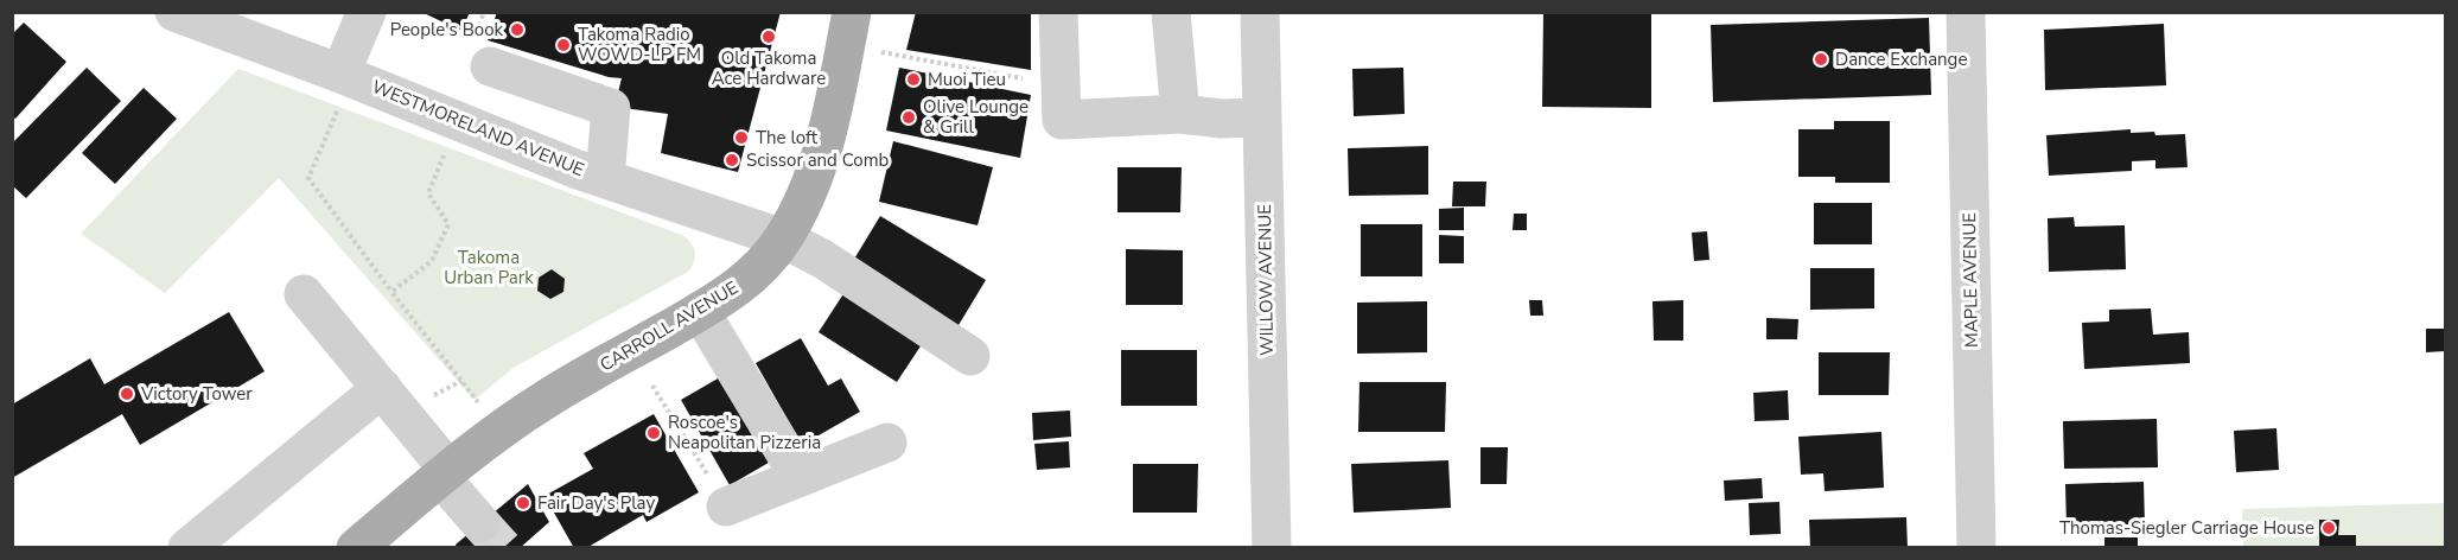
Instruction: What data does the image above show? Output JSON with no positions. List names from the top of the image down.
{
  "streets": {
    "main road": ["CARROLL AVENUE"],
    "street": ["WESTMORELAND AVENUE", "WILLOW AVENUE", "MAPLE AVENUE"]
  },
  "crossings": [
    ["WESTMORELAND AVENUE", "CARROLL AVENUE"]
  ],
  "parks": ["Takoma Urban Park"],
  "places": [
    "People's Book",
    "Old Takoma Ace Hardware",
    "Takoma Radio WOWD-LP FM",
    "Dance Exchange",
    "Muoi Tieu",
    "Olive Lounge & Grill",
    "The loft",
    "Scissor and Comb",
    "Victory Tower",
    "Roscoe's Neapolitan Pizzeria",
    "Fair Day's Play",
    "Thomas-Siegler Carriage House"
  ]
}
